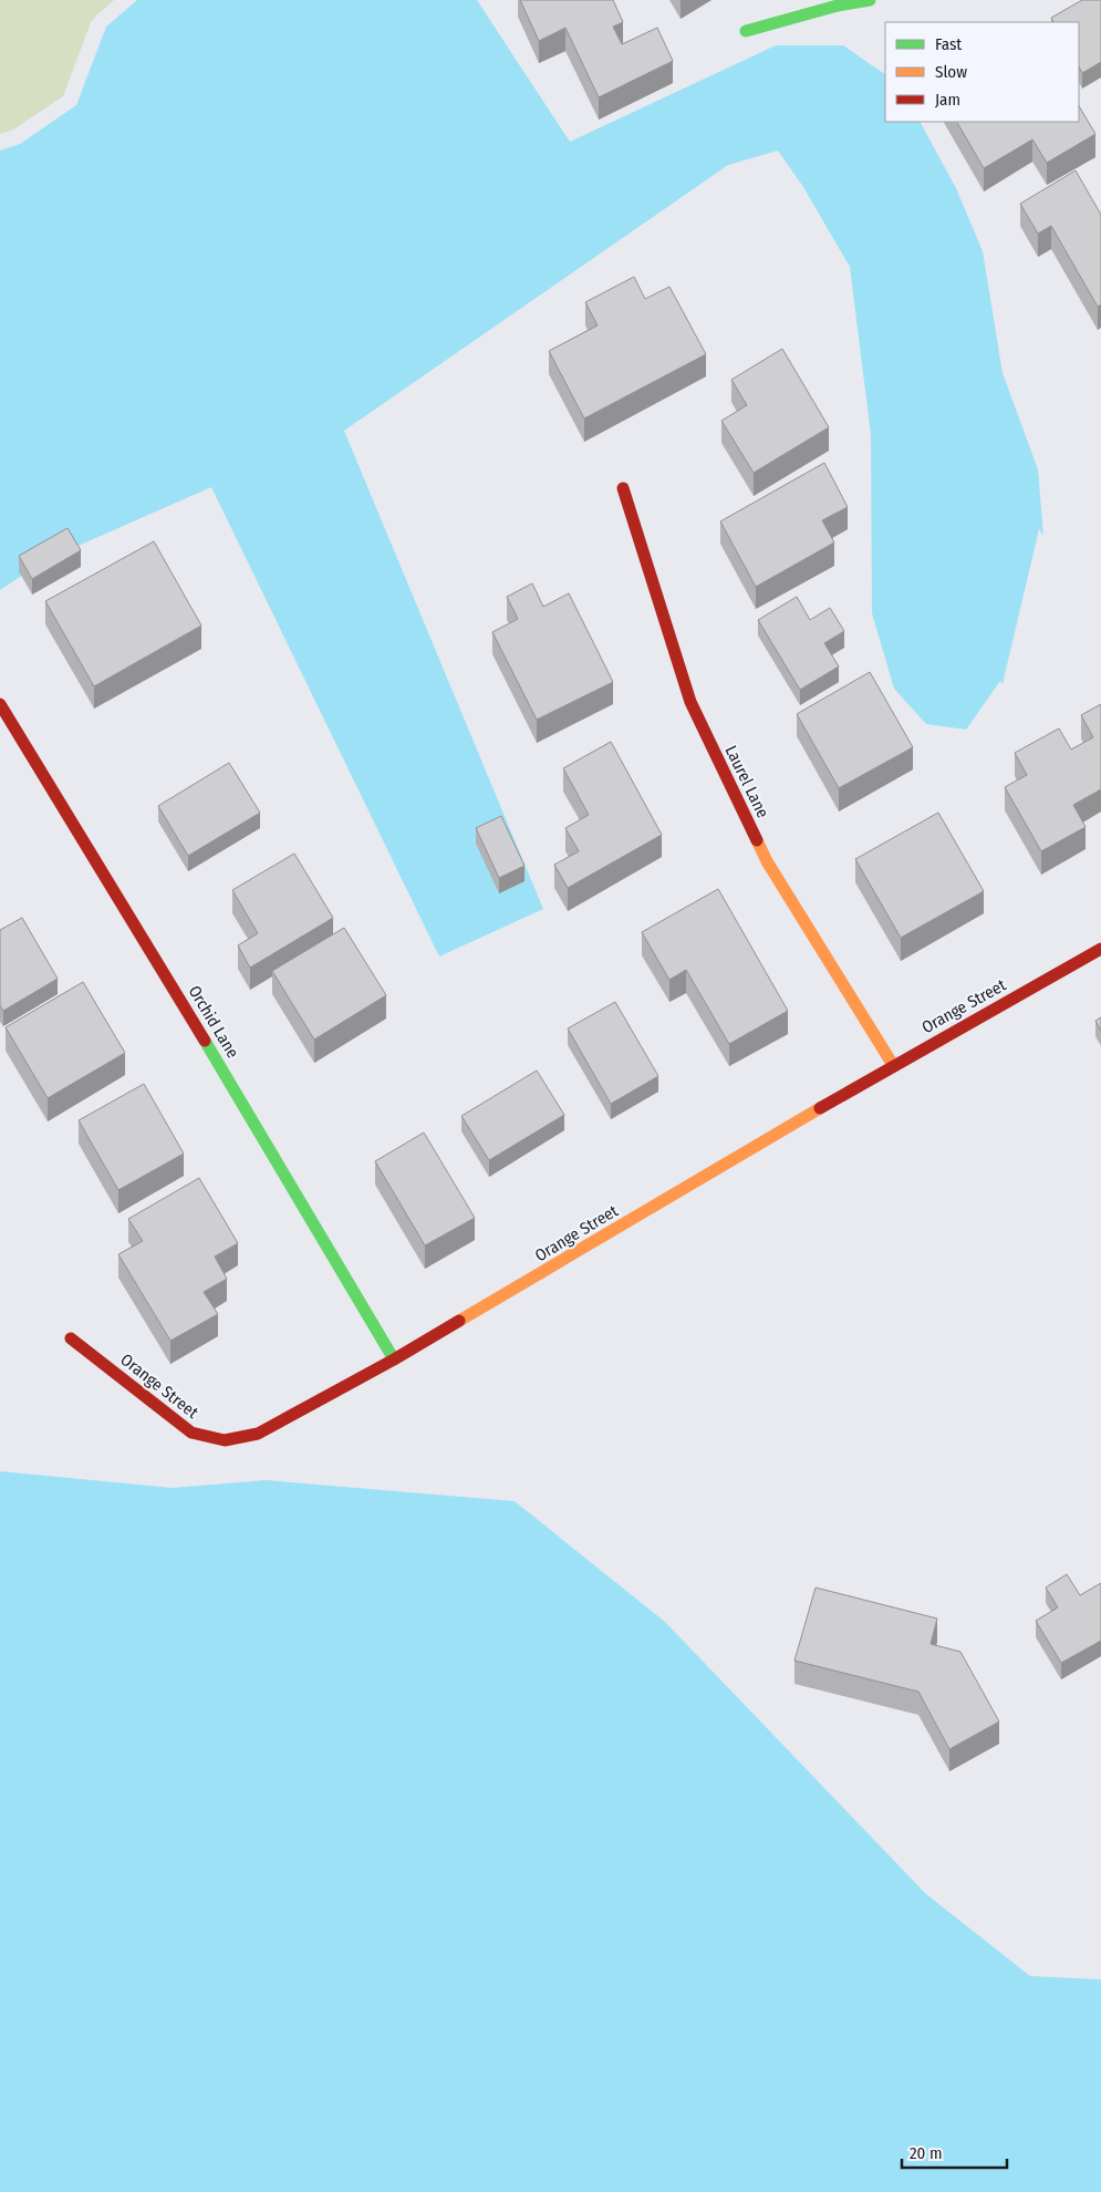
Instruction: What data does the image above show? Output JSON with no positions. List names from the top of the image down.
{
  "streets": {
    "street": ["Laurel Lane", "Orange Street", "Orchid Lane"]
  },
  "crossings": [
    ["Laurel Lane", "Orange Street"],
    ["Orange Street", "Orchid Lane"]
  ],
  "legend": ["Fast", "Slow", "Jam"],
  "scale_bar": "20 m"
}
